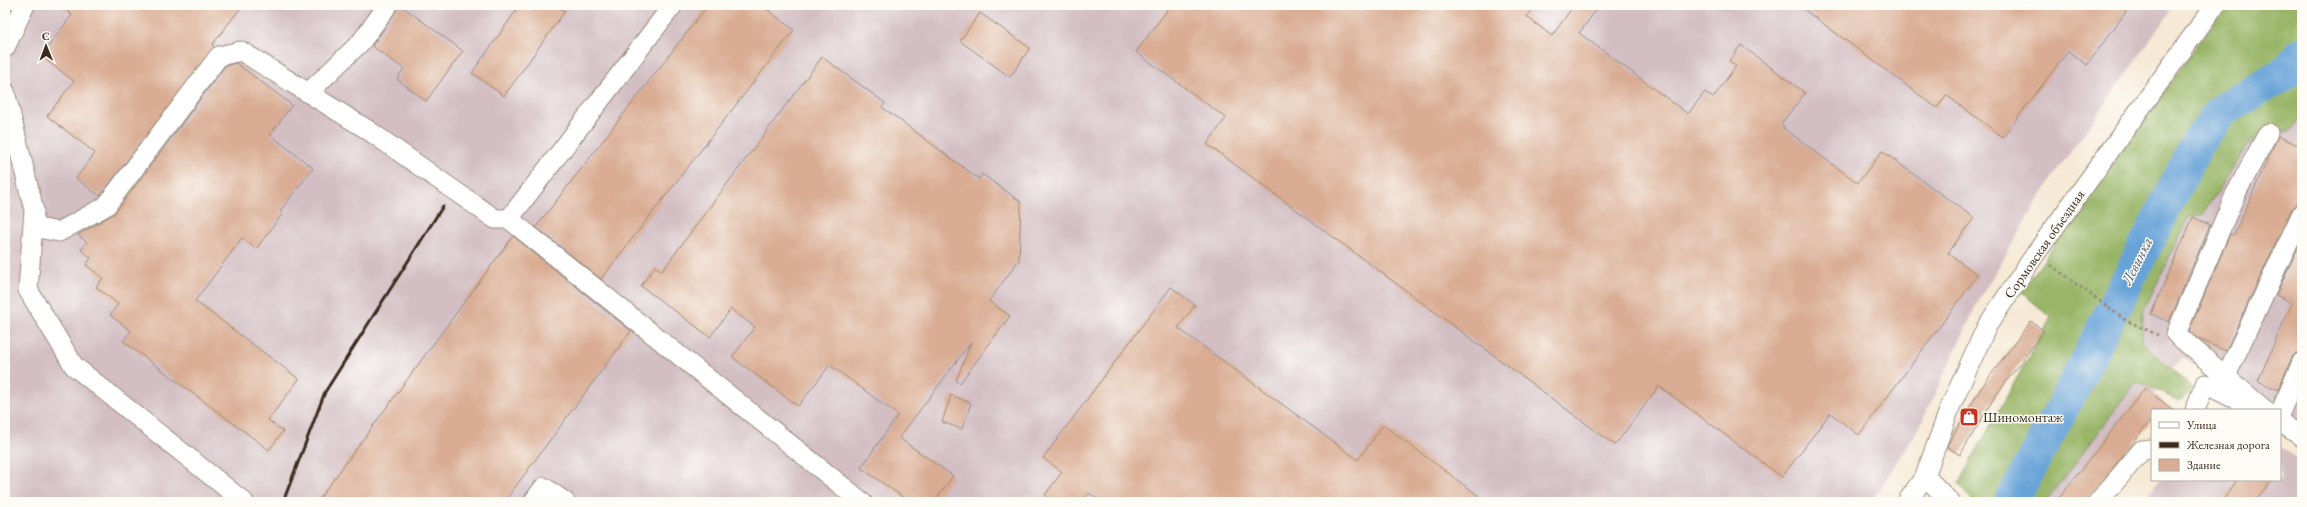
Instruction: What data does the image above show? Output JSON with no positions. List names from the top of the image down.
{
  "streets": {
    "street": ["Сормовская объездная"]
  },
  "water": ["Левинка"],
  "places": {
    "shop": ["Шиномонтаж"]
  },
  "legend": ["Улица", "Железная дорога", "Здание"],
  "north": "top"
}
